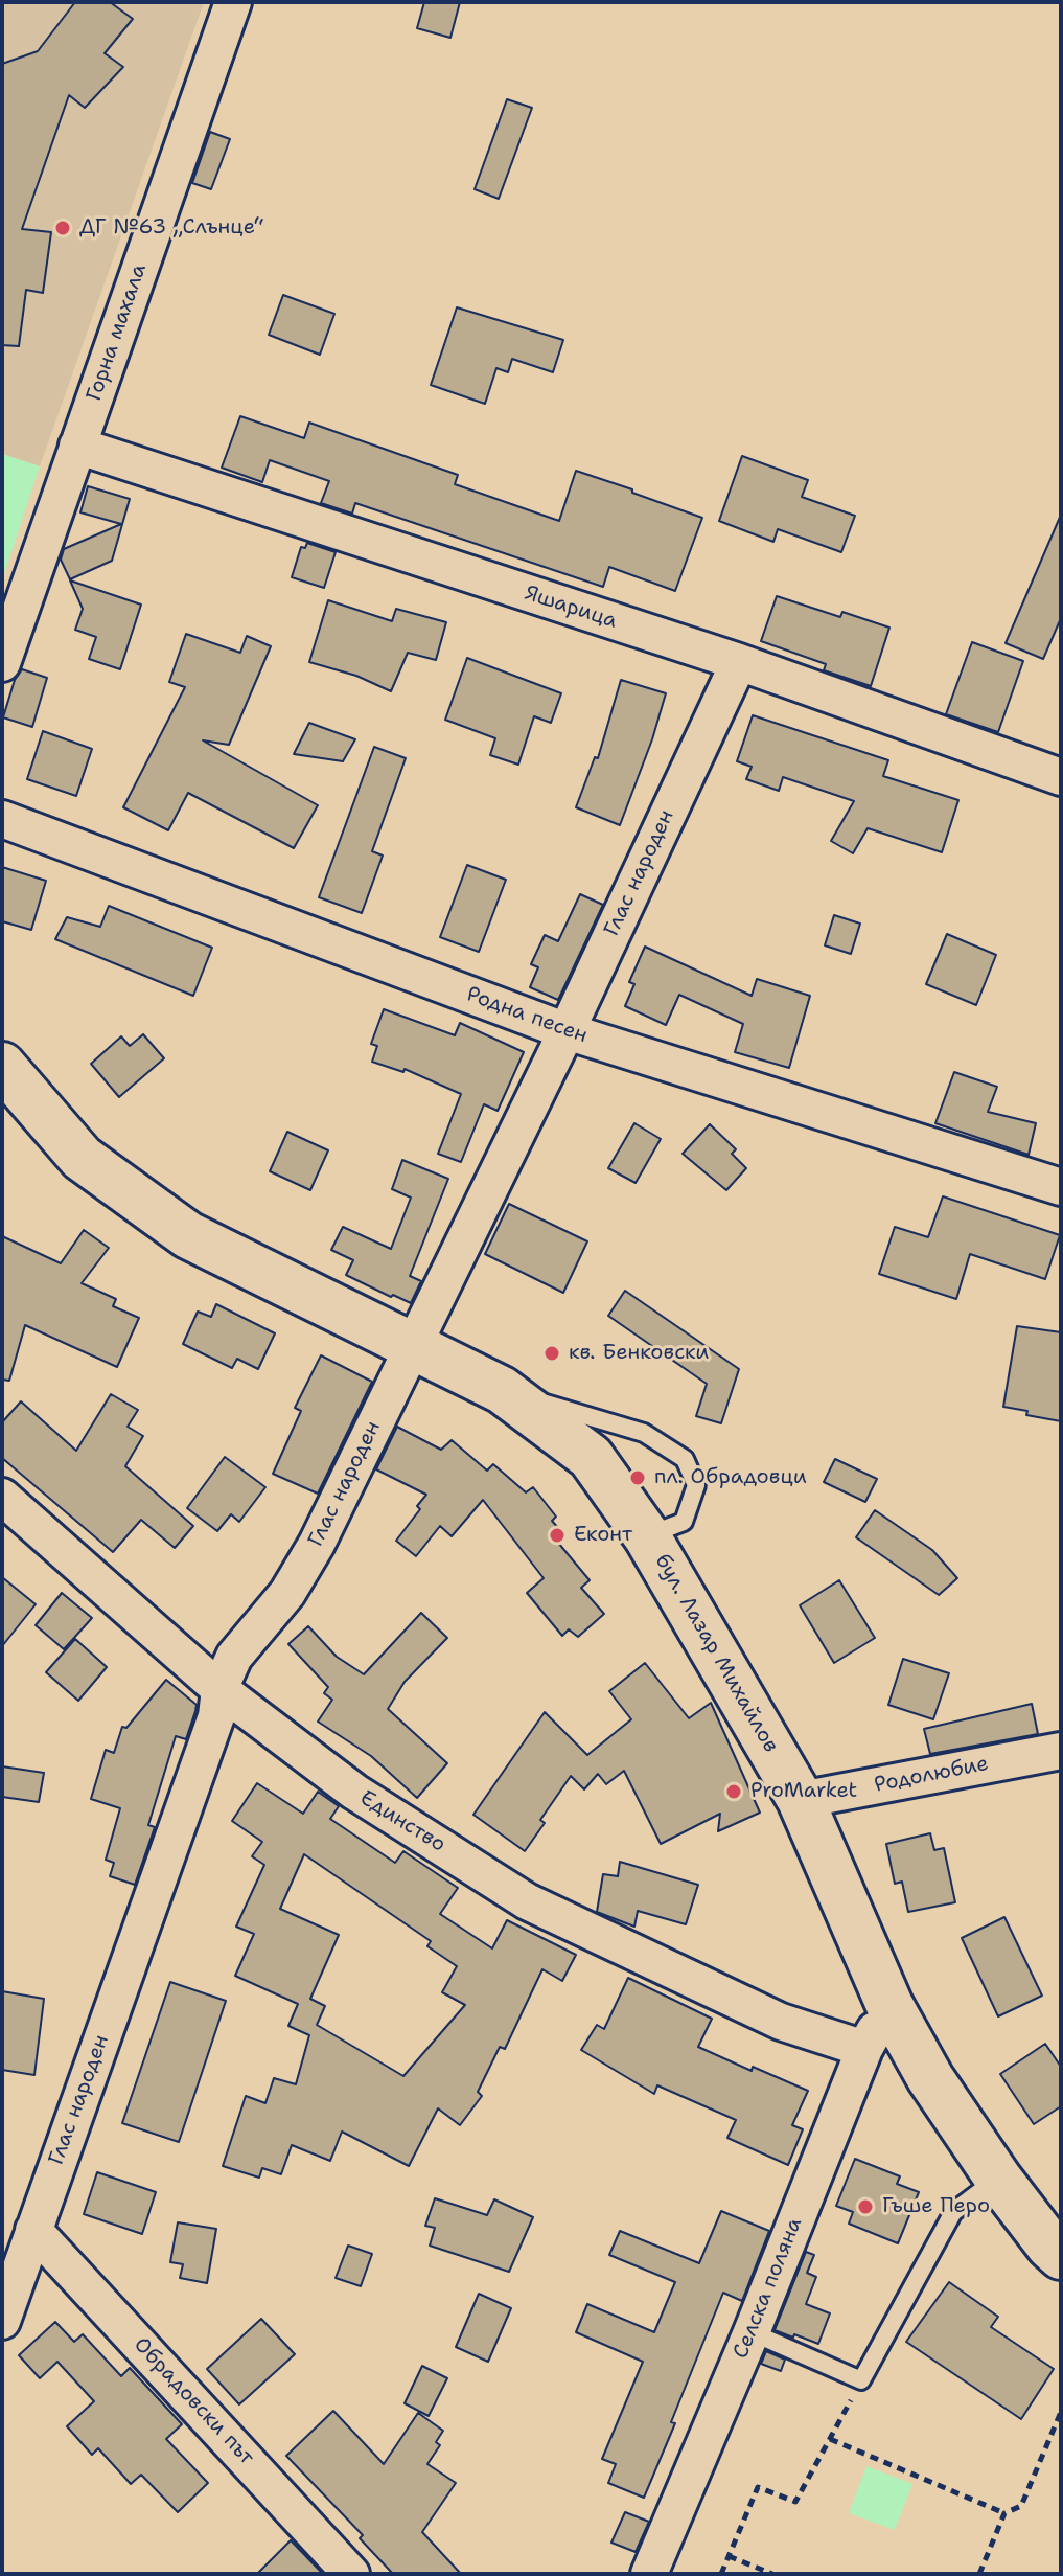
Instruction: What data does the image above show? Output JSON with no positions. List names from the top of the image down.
{
  "streets": {
    "street": [
      "Горна махала",
      "Яшарица",
      "Глас народен",
      "Родна песен",
      "бул. Лазар Михайлов",
      "Родолюбие",
      "Единство",
      "Селска поляна",
      "Обрадовски път"
    ]
  },
  "crossings": [
    ["Горна махала", "Яшарица"],
    ["Яшарица", "Глас народен"],
    ["Глас народен", "Родна песен"],
    ["Глас народен", "бул. Лазар Михайлов"],
    ["Глас народен", "Единство"],
    ["Глас народен", "Обрадовски път"],
    ["бул. Лазар Михайлов", "Родолюбие"],
    ["бул. Лазар Михайлов", "Селска поляна"],
    ["Единство", "Селска поляна"]
  ],
  "places": [
    "ДГ №63 „Слънце“",
    "кв. Бенковски",
    "пл. Обрадовци",
    "Еконт",
    "ProMarket",
    "Гъше Перо"
  ]
}
